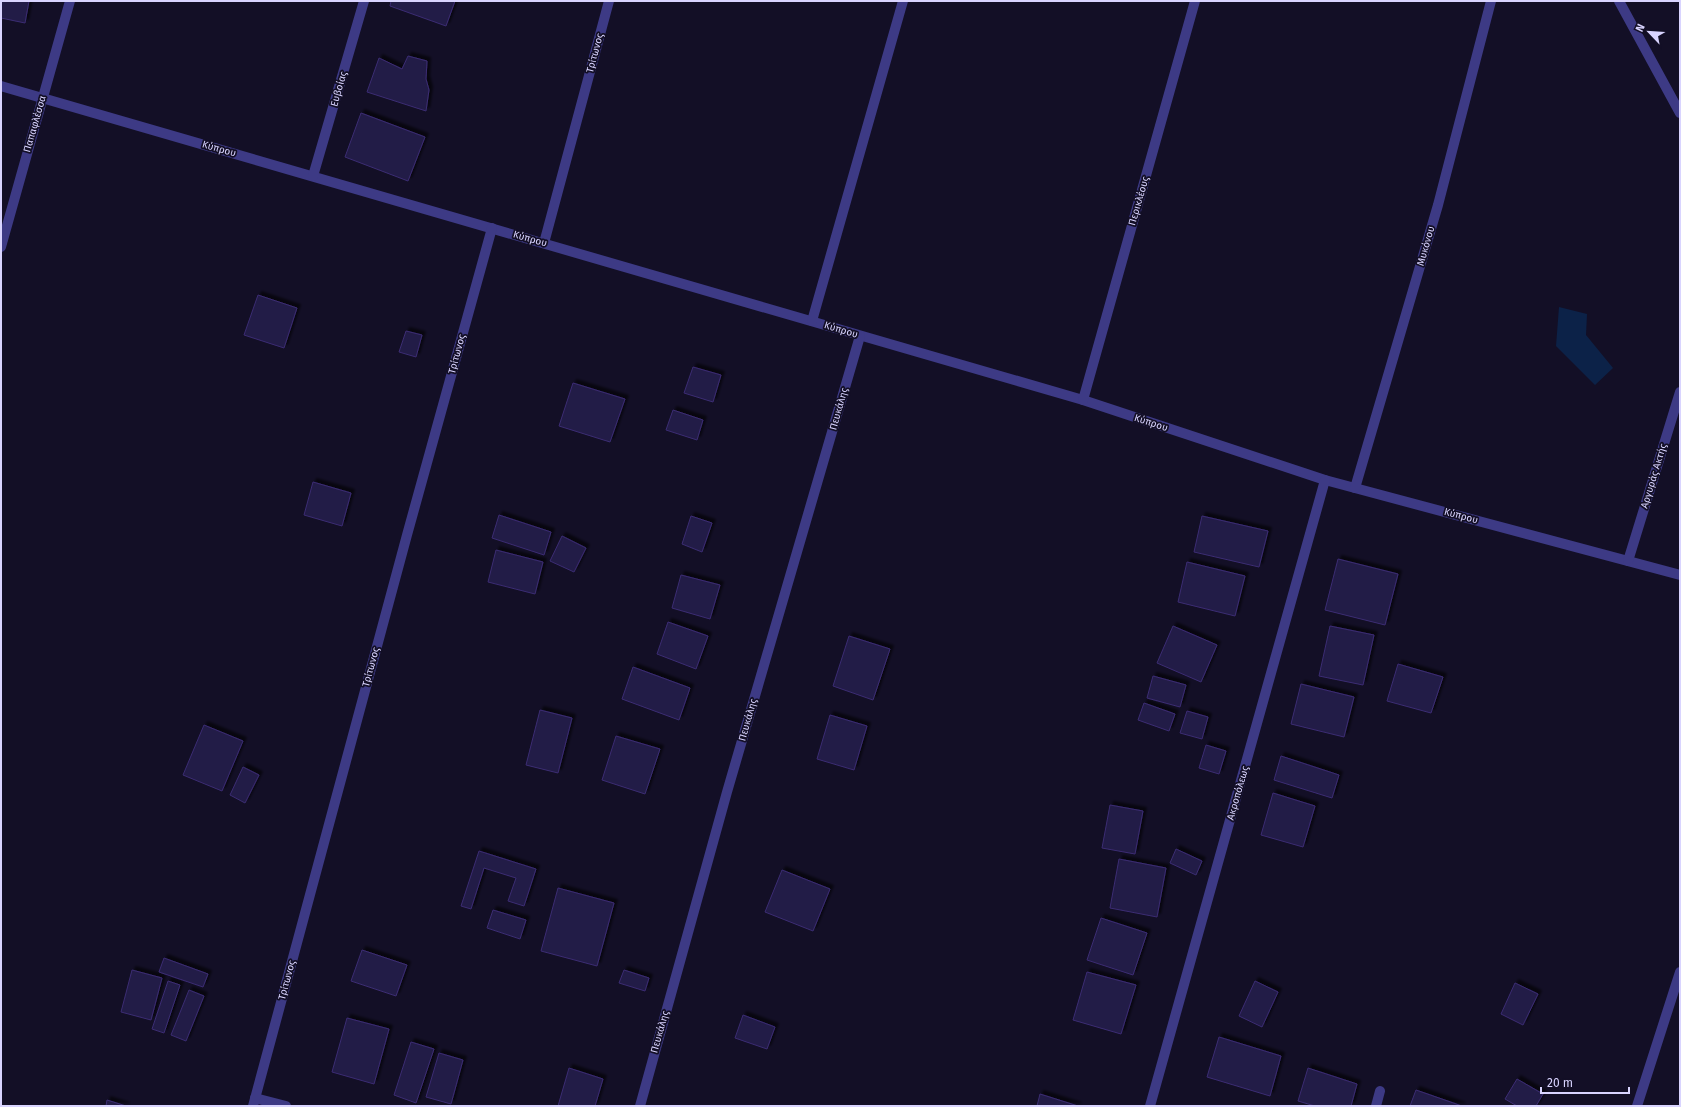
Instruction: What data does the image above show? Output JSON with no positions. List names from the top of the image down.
{
  "streets": {
    "street": [
      "Τρίτωνος",
      "Ευβοίας",
      "Παπαφλέσσα",
      "Κύπρου",
      "Περικλέους",
      "Μυκόνου",
      "Πευκάλης",
      "Αργυράς Ακτής",
      "Ακροπόλεως"
    ]
  },
  "crossings": [
    ["Τρίτωνος", "Κύπρου"],
    ["Ευβοίας", "Κύπρου"],
    ["Παπαφλέσσα", "Κύπρου"],
    ["Κύπρου", "Περικλέους"],
    ["Κύπρου", "Μυκόνου"],
    ["Κύπρου", "Πευκάλης"],
    ["Κύπρου", "Αργυράς Ακτής"],
    ["Κύπρου", "Ακροπόλεως"]
  ],
  "scale_bar": "20 m",
  "north": "top left"
}
